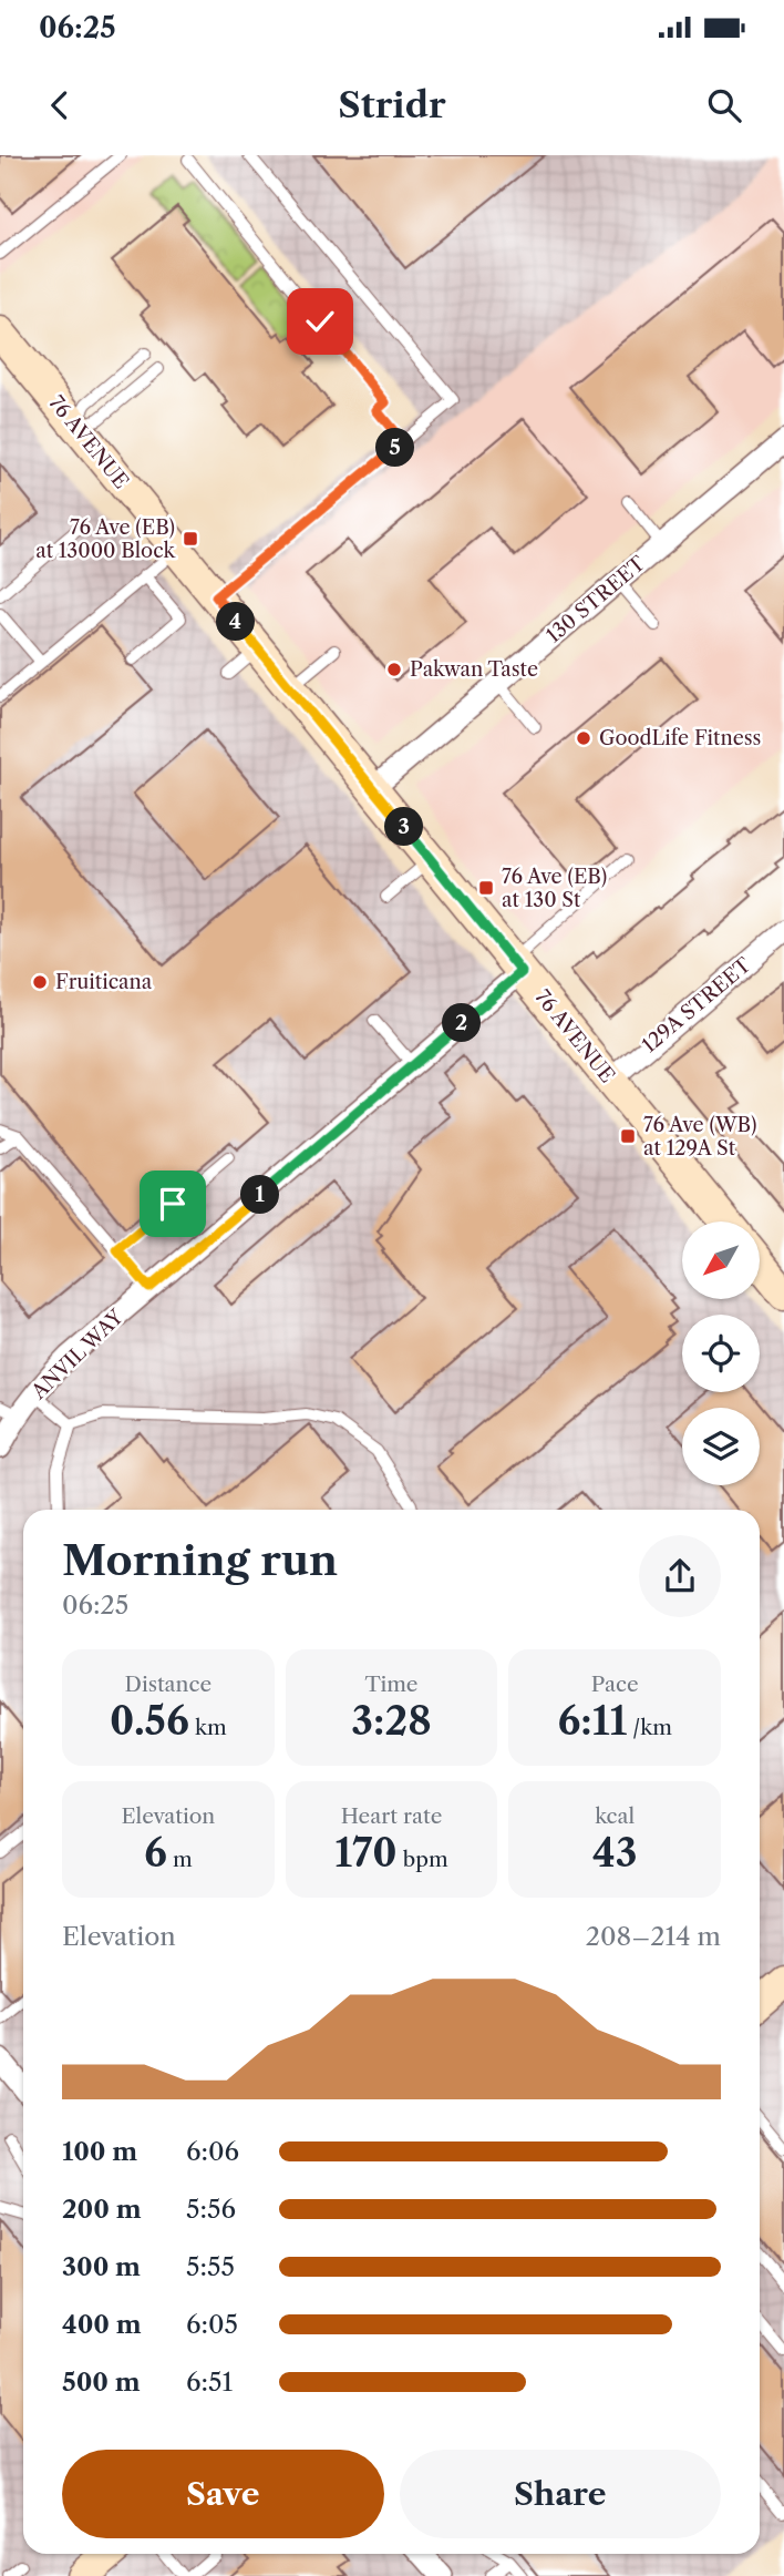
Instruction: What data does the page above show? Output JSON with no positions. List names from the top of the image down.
{
  "streets": {
    "main road": ["76 AVENUE"],
    "street": ["130 STREET", "129A STREET", "ANVIL WAY"]
  },
  "crossings": [
    ["76 AVENUE", "130 STREET"],
    ["76 AVENUE", "129A STREET"],
    ["76 AVENUE", "ANVIL WAY"]
  ],
  "places": {
    "transit": ["76 Ave (EB) at 13000 Block", "76 Ave (EB) at 130 St", "76 Ave (WB) at 129A St"],
    "other": ["Pakwan Taste", "GoodLife Fitness", "Fruiticana"]
  },
  "north": "bottom left",
  "page": {
    "status": "06:25",
    "header": "Stridr",
    "pins": [
      "5",
      "4",
      "3",
      "2",
      "1"
    ],
    "heading": ["Morning run", "06:25"],
    "stats": [
      ["Distance", "0.56 km"],
      ["Time", "3:28"],
      ["Pace", "6:11 /km"],
      ["Elevation", "6 m"],
      ["Heart rate", "170 bpm"],
      ["kcal", "43"]
    ],
    "chart": ["Elevation", "208–214 m"],
    "list": [
      {
        "name": "100 m",
        "note": "6:06"
      },
      {
        "name": "200 m",
        "note": "5:56"
      },
      {
        "name": "300 m",
        "note": "5:55"
      },
      {
        "name": "400 m",
        "note": "6:05"
      },
      {
        "name": "500 m",
        "note": "6:51"
      }
    ],
    "buttons": ["Save", "Share"]
  }
}
